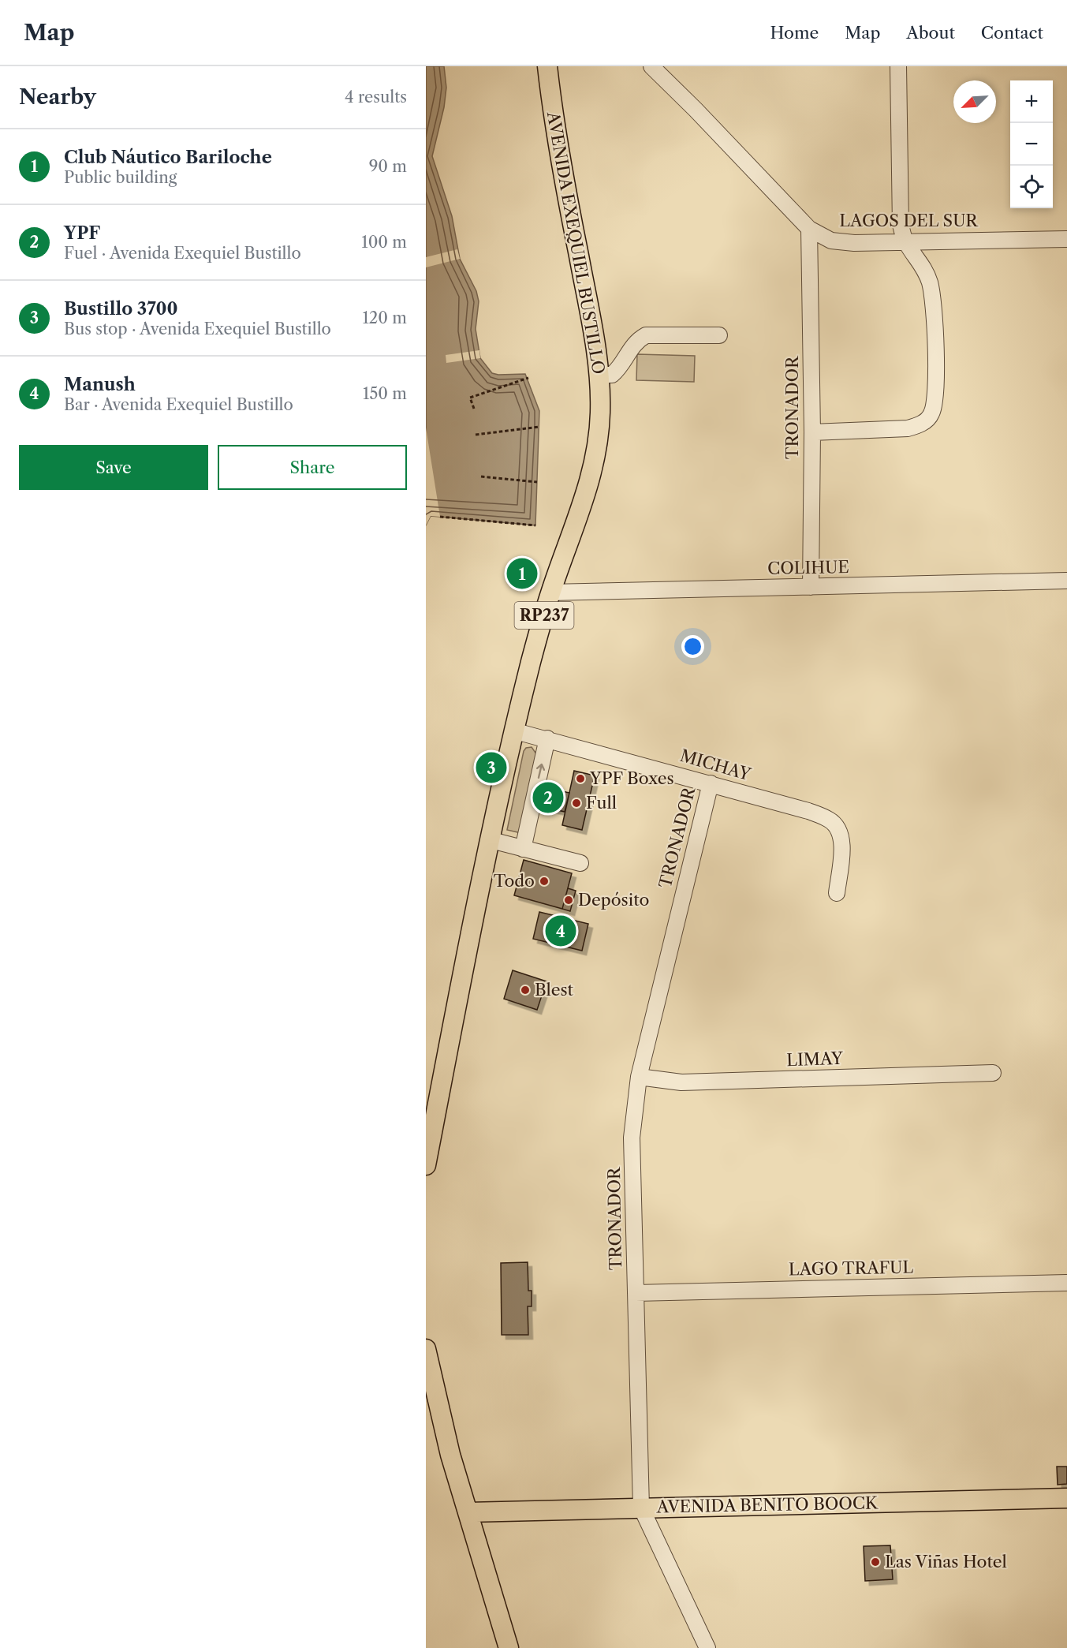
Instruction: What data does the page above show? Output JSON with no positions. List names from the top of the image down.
{
  "streets": {
    "main road": ["AVENIDA EXEQUIEL BUSTILLO", "RP237", "AVENIDA BENITO BOOCK"],
    "street": [
      "LAGOS DEL SUR",
      "TRONADOR",
      "COLIHUE",
      "MICHAY",
      "LIMAY",
      "LAGO TRAFUL"
    ]
  },
  "crossings": [
    ["LAGOS DEL SUR", "TRONADOR"],
    ["AVENIDA EXEQUIEL BUSTILLO", "COLIHUE"],
    ["AVENIDA EXEQUIEL BUSTILLO", "MICHAY"],
    ["TRONADOR", "COLIHUE"],
    ["TRONADOR", "MICHAY"],
    ["TRONADOR", "LIMAY"],
    ["TRONADOR", "LAGO TRAFUL"],
    ["TRONADOR", "AVENIDA BENITO BOOCK"]
  ],
  "places": [
    "YPF Boxes",
    "Full",
    "Todo",
    "Depósito",
    "Blest",
    "Las Viñas Hotel"
  ],
  "north": "bottom left",
  "page": {
    "header": "Map",
    "nav": [
      "Home",
      "Map",
      "About",
      "Contact"
    ],
    "heading": ["Nearby", "4 results"],
    "map_buttons": ["+", "−"],
    "list": [
      {
        "mark": "1",
        "name": "Club Náutico Bariloche",
        "note": "Public building",
        "value": "90 m"
      },
      {
        "mark": "2",
        "name": "YPF",
        "note": "Fuel · Avenida Exequiel Bustillo",
        "value": "100 m"
      },
      {
        "mark": "3",
        "name": "Bustillo 3700",
        "note": "Bus stop · Avenida Exequiel Bustillo",
        "value": "120 m"
      },
      {
        "mark": "4",
        "name": "Manush",
        "note": "Bar · Avenida Exequiel Bustillo",
        "value": "150 m"
      }
    ],
    "buttons": ["Save", "Share"],
    "pins": [
      "1",
      "3",
      "2",
      "4"
    ]
  }
}
